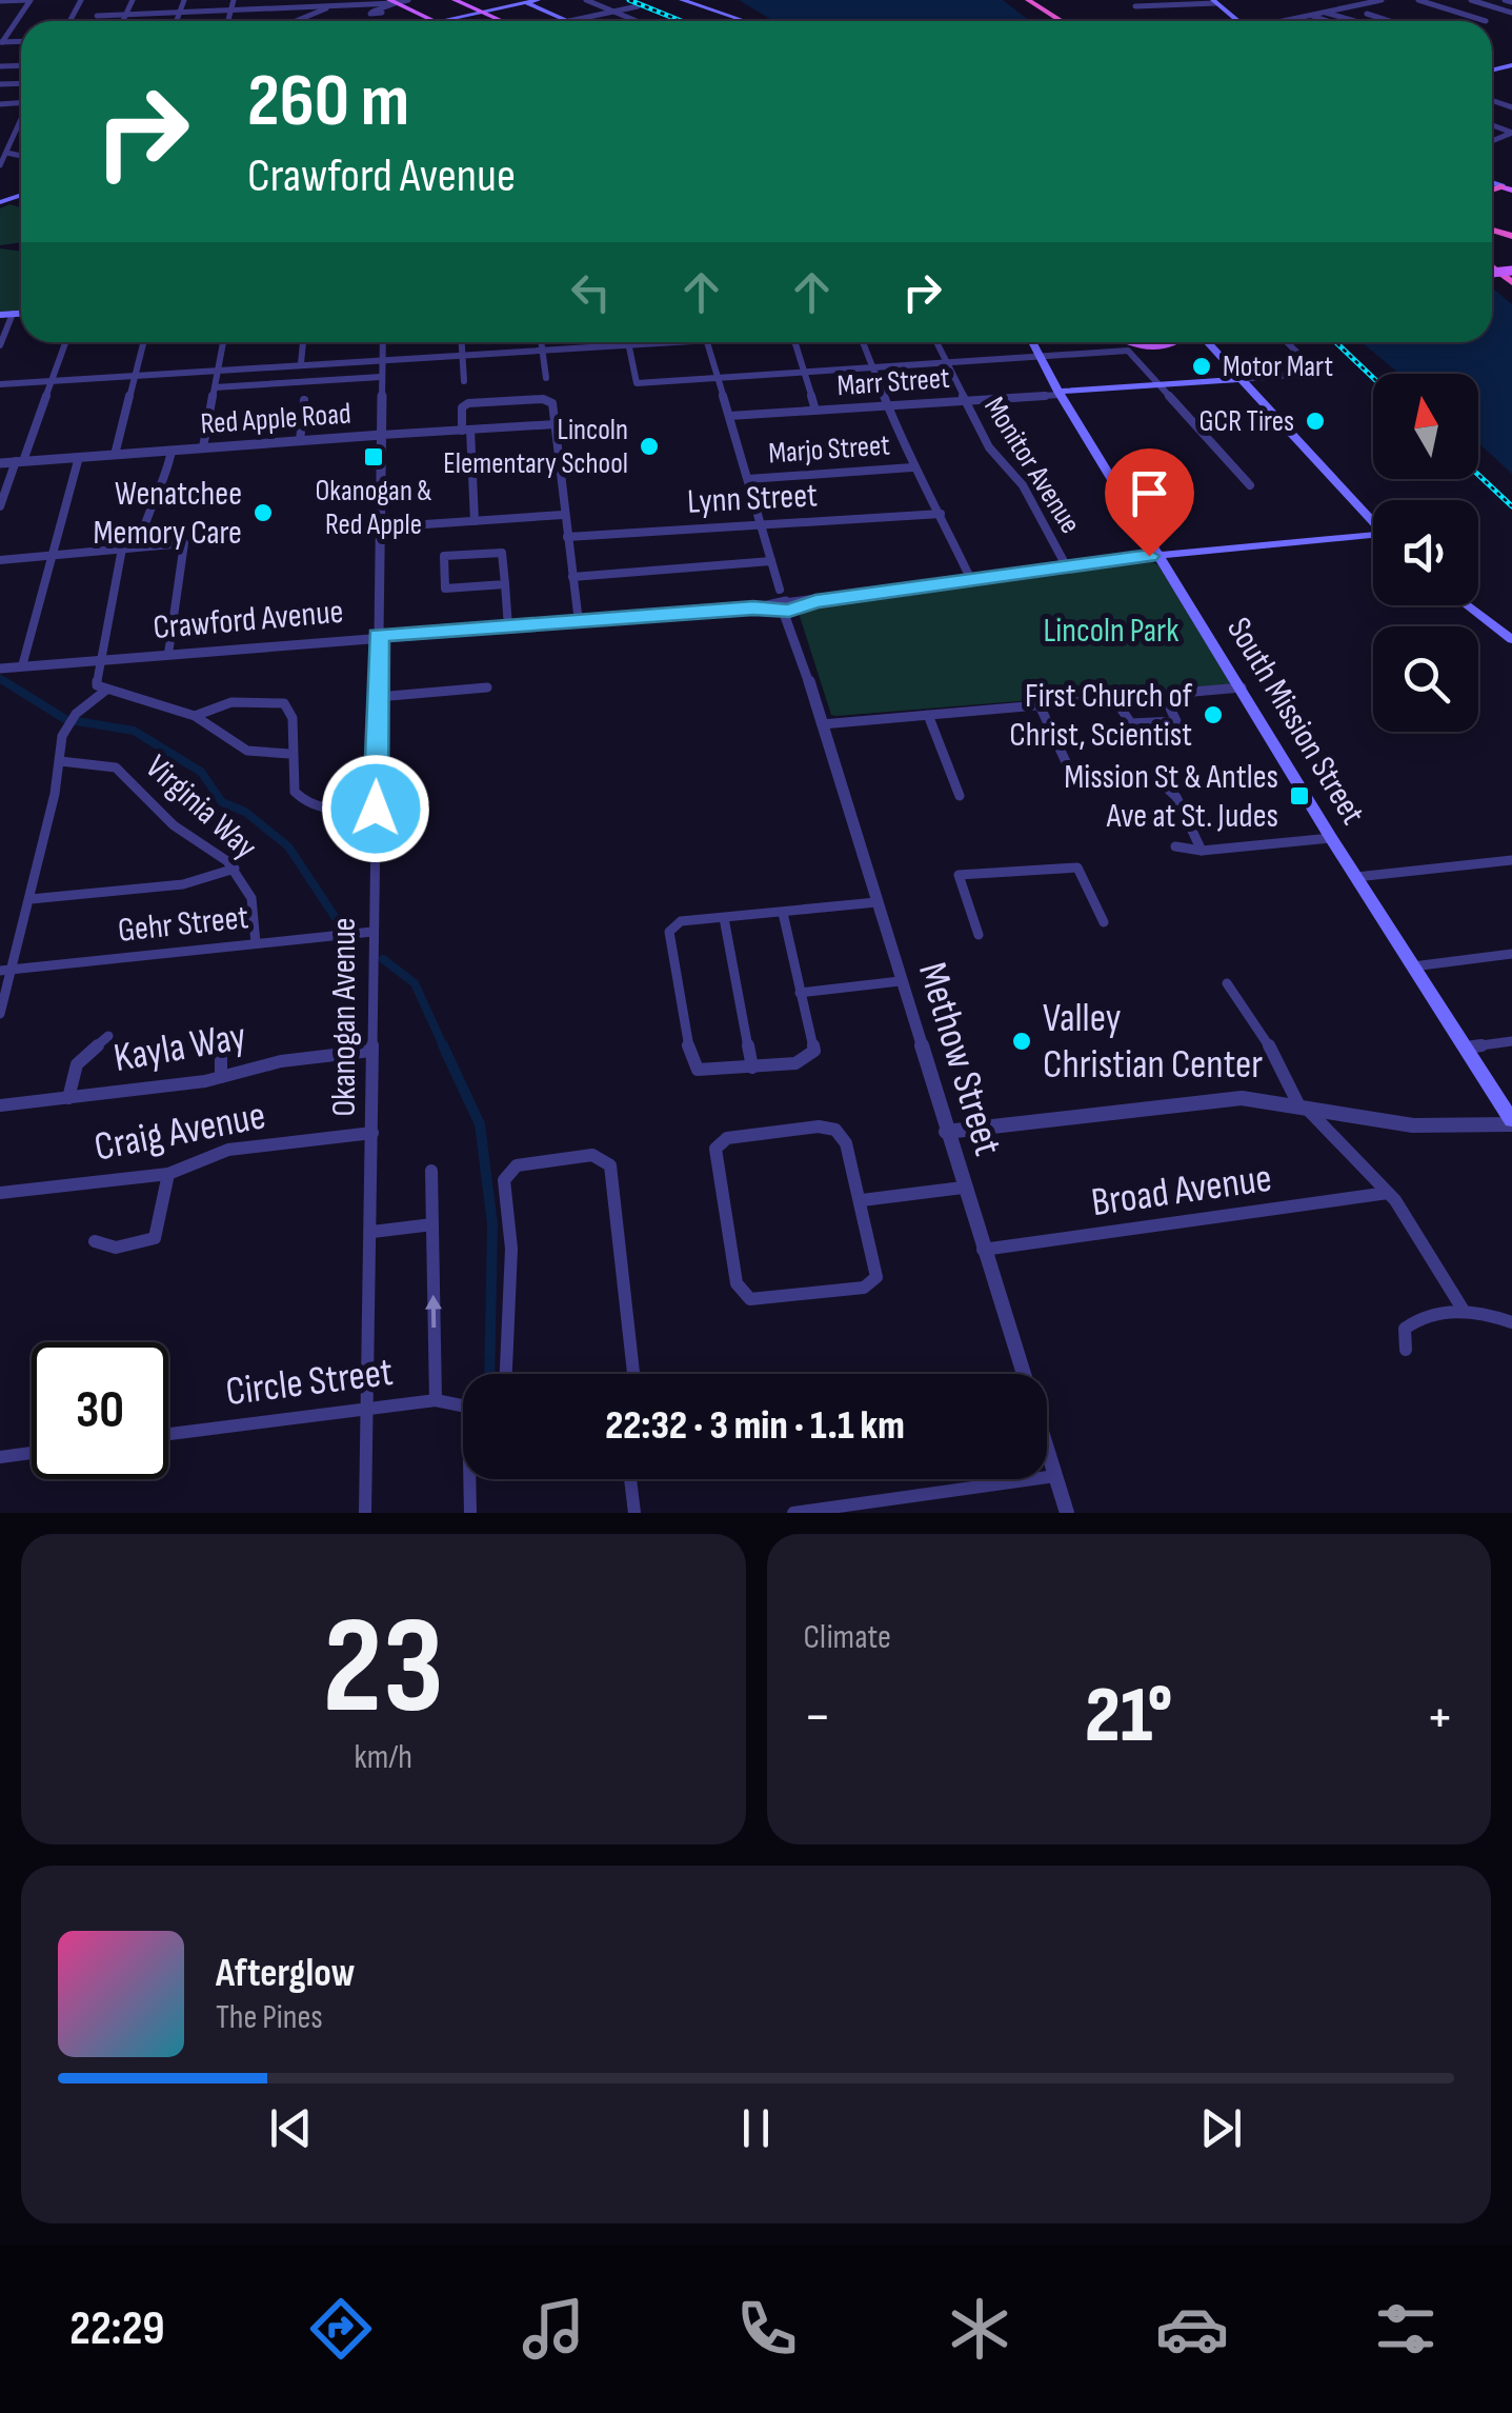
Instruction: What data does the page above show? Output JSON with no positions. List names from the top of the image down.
{
  "streets": {
    "main road": ["Marr Street", "Crawford Avenue", "South Mission Street"],
    "street": [
      "Red Apple Road",
      "Marjo Street",
      "Monitor Avenue",
      "Lynn Street",
      "Virginia Way",
      "Gehr Street",
      "Okanogan Avenue",
      "Kayla Way",
      "Methow Street",
      "Craig Avenue",
      "Broad Avenue",
      "Circle Street"
    ]
  },
  "crossings": [
    ["Marr Street", "Monitor Avenue"],
    ["Marr Street", "South Mission Street"],
    ["Red Apple Road", "Okanogan Avenue"],
    ["Monitor Avenue", "Crawford Avenue"],
    ["Crawford Avenue", "South Mission Street"],
    ["Crawford Avenue", "Okanogan Avenue"],
    ["Crawford Avenue", "Methow Street"],
    ["Virginia Way", "Gehr Street"],
    ["Gehr Street", "Okanogan Avenue"],
    ["Okanogan Avenue", "Kayla Way"],
    ["Okanogan Avenue", "Craig Avenue"],
    ["Okanogan Avenue", "Circle Street"],
    ["Methow Street", "Broad Avenue"]
  ],
  "parks": ["Lincoln Park"],
  "places": {
    "other": [
      "Motor Mart",
      "GCR Tires",
      "Lincoln Elementary School",
      "Wenatchee Memory Care",
      "First Church of Christ, Scientist",
      "Valley Christian Center"
    ],
    "transit": ["Okanogan & Red Apple", "Mission St & Antles Ave at St. Judes"]
  },
  "north": "top",
  "page": {
    "turn": ["260 m", "Crawford Avenue"],
    "limit": "30",
    "trip": "22:32 · 3 min · 1.1 km",
    "tile": [
      ["23", "km/h"],
      "Climate"
    ],
    "heat": ["−", "21°", "+"],
    "song": ["Afterglow", "The Pines"],
    "tabs": "22:29"
  }
}
